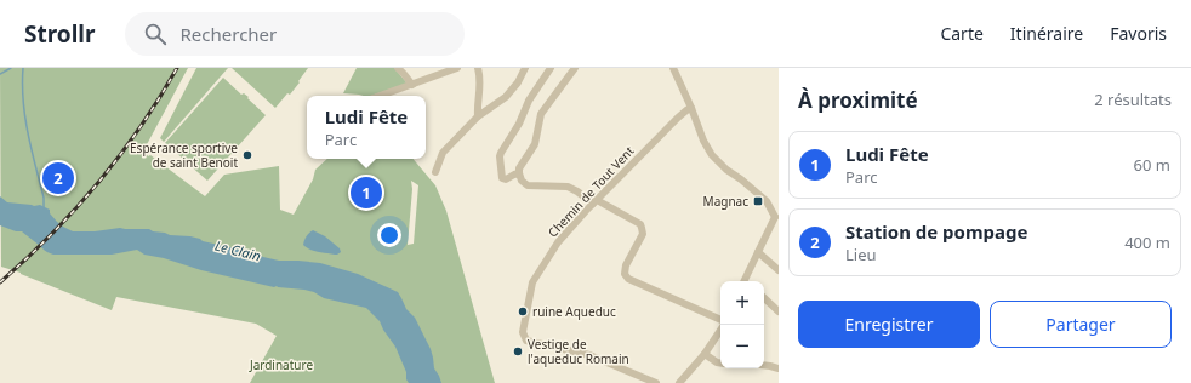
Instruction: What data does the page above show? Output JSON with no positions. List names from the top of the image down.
{
  "streets": {
    "street": ["Chemin de Tout Vent"]
  },
  "water": ["Le Clain"],
  "parks": ["Jardinature"],
  "places": {
    "other": ["Espérance sportive de saint Benoit", "ruine Aqueduc", "Vestige de l'aqueduc Romain"],
    "transit": ["Magnac"]
  },
  "page": {
    "header": "Strollr",
    "search": "Rechercher",
    "nav": ["Carte", "Itinéraire", "Favoris"],
    "heading": ["À proximité", "2 résultats"],
    "popup": ["Ludi Fête", "Parc"],
    "list": [
      {
        "mark": "1",
        "name": "Ludi Fête",
        "note": "Parc",
        "value": "60 m"
      },
      {
        "mark": "2",
        "name": "Station de pompage",
        "note": "Lieu",
        "value": "400 m"
      }
    ],
    "pins": ["2", "1"],
    "map_buttons": ["+", "−"],
    "buttons": ["Enregistrer", "Partager"]
  }
}
